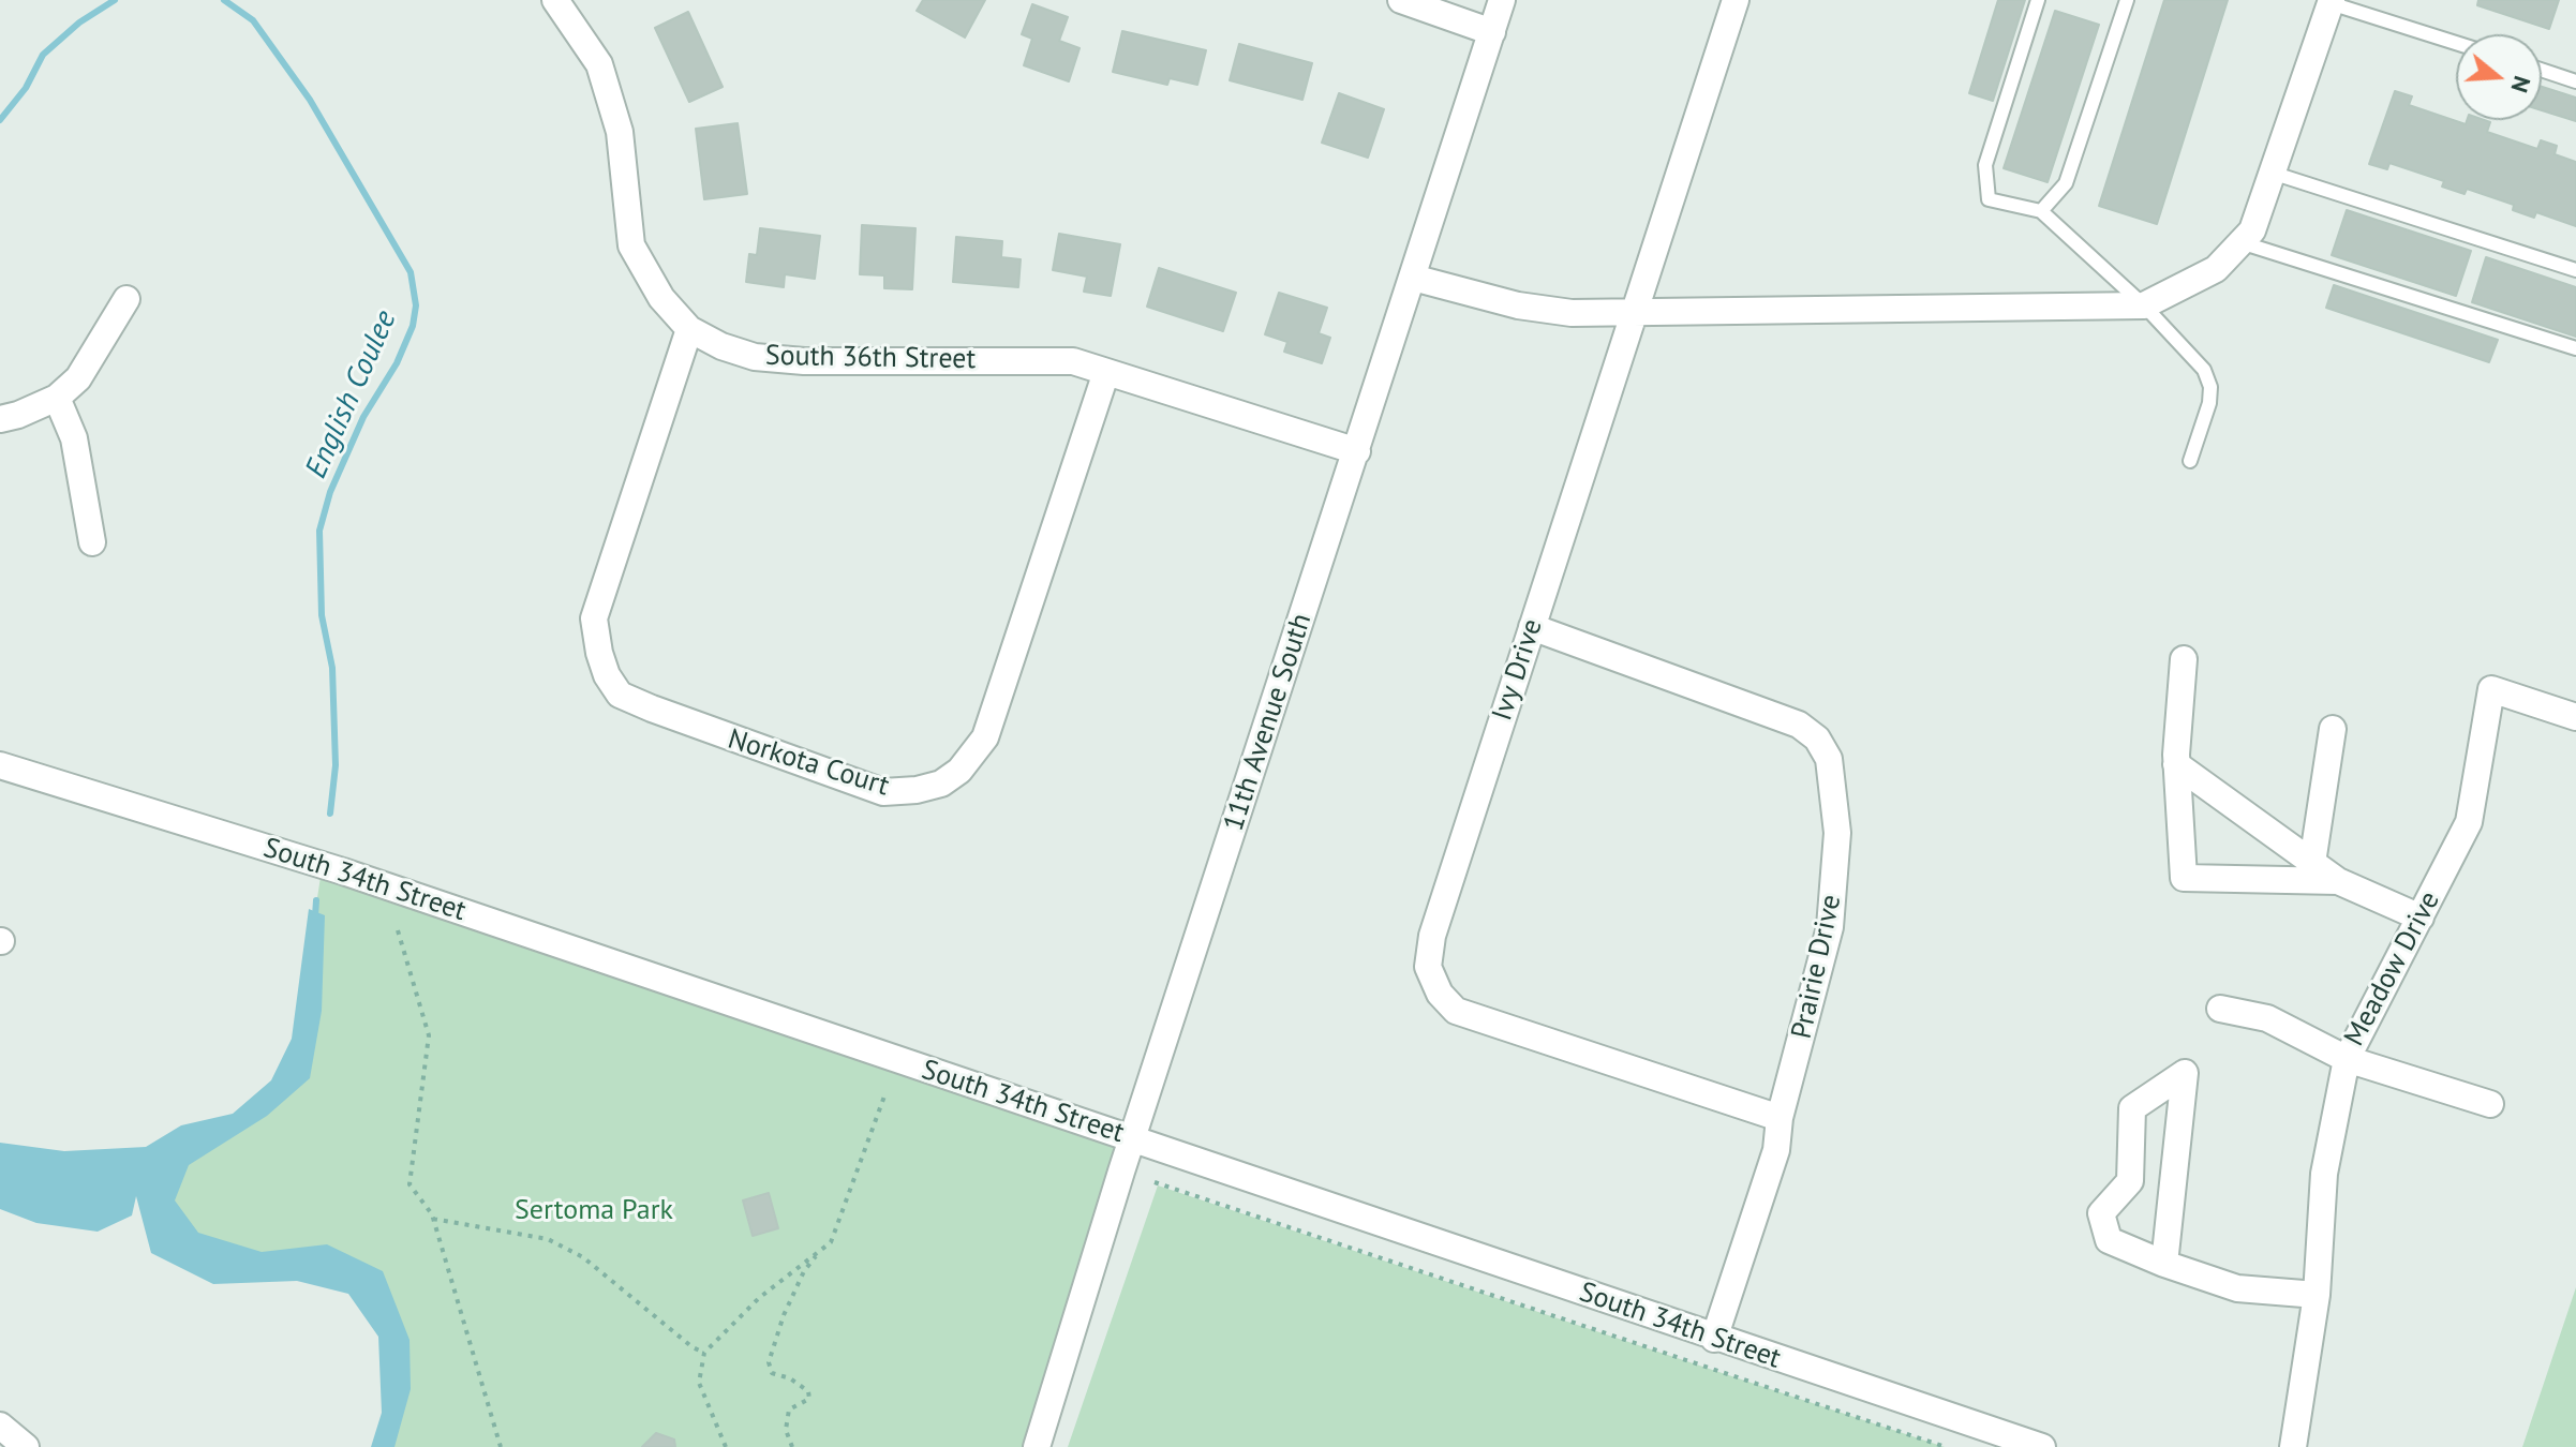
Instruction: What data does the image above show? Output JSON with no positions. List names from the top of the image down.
{
  "streets": {
    "street": [
      "South 36th Street",
      "Ivy Drive",
      "11th Avenue South",
      "Norkota Court",
      "South 34th Street",
      "Prairie Drive",
      "Meadow Drive"
    ]
  },
  "crossings": [
    ["South 36th Street", "11th Avenue South"],
    ["South 36th Street", "Norkota Court"],
    ["Ivy Drive", "Prairie Drive"],
    ["11th Avenue South", "South 34th Street"],
    ["South 34th Street", "Prairie Drive"]
  ],
  "water": ["English Coulee"],
  "parks": ["Sertoma Park"],
  "north": "right"
}
